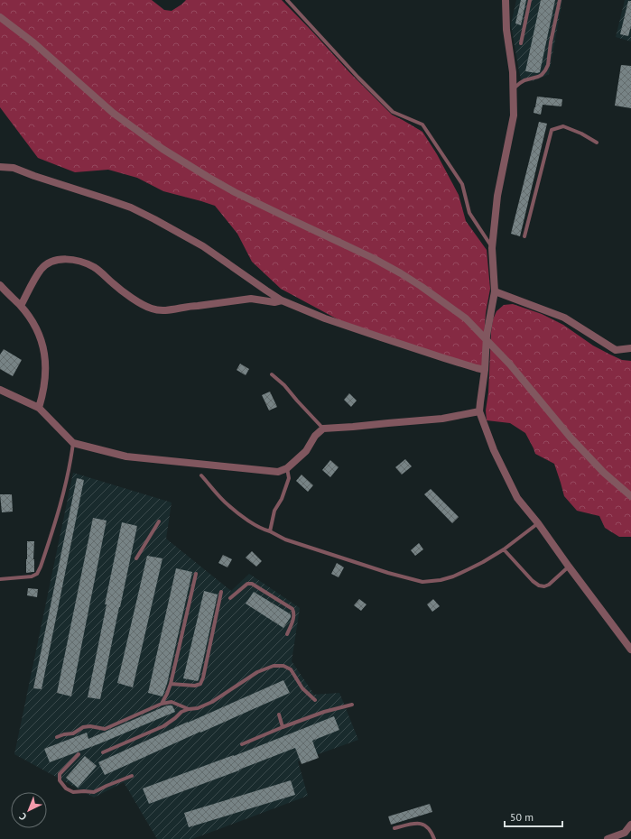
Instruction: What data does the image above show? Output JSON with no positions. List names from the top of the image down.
{
  "scale_bar": "50 m",
  "north": "bottom left"
}
